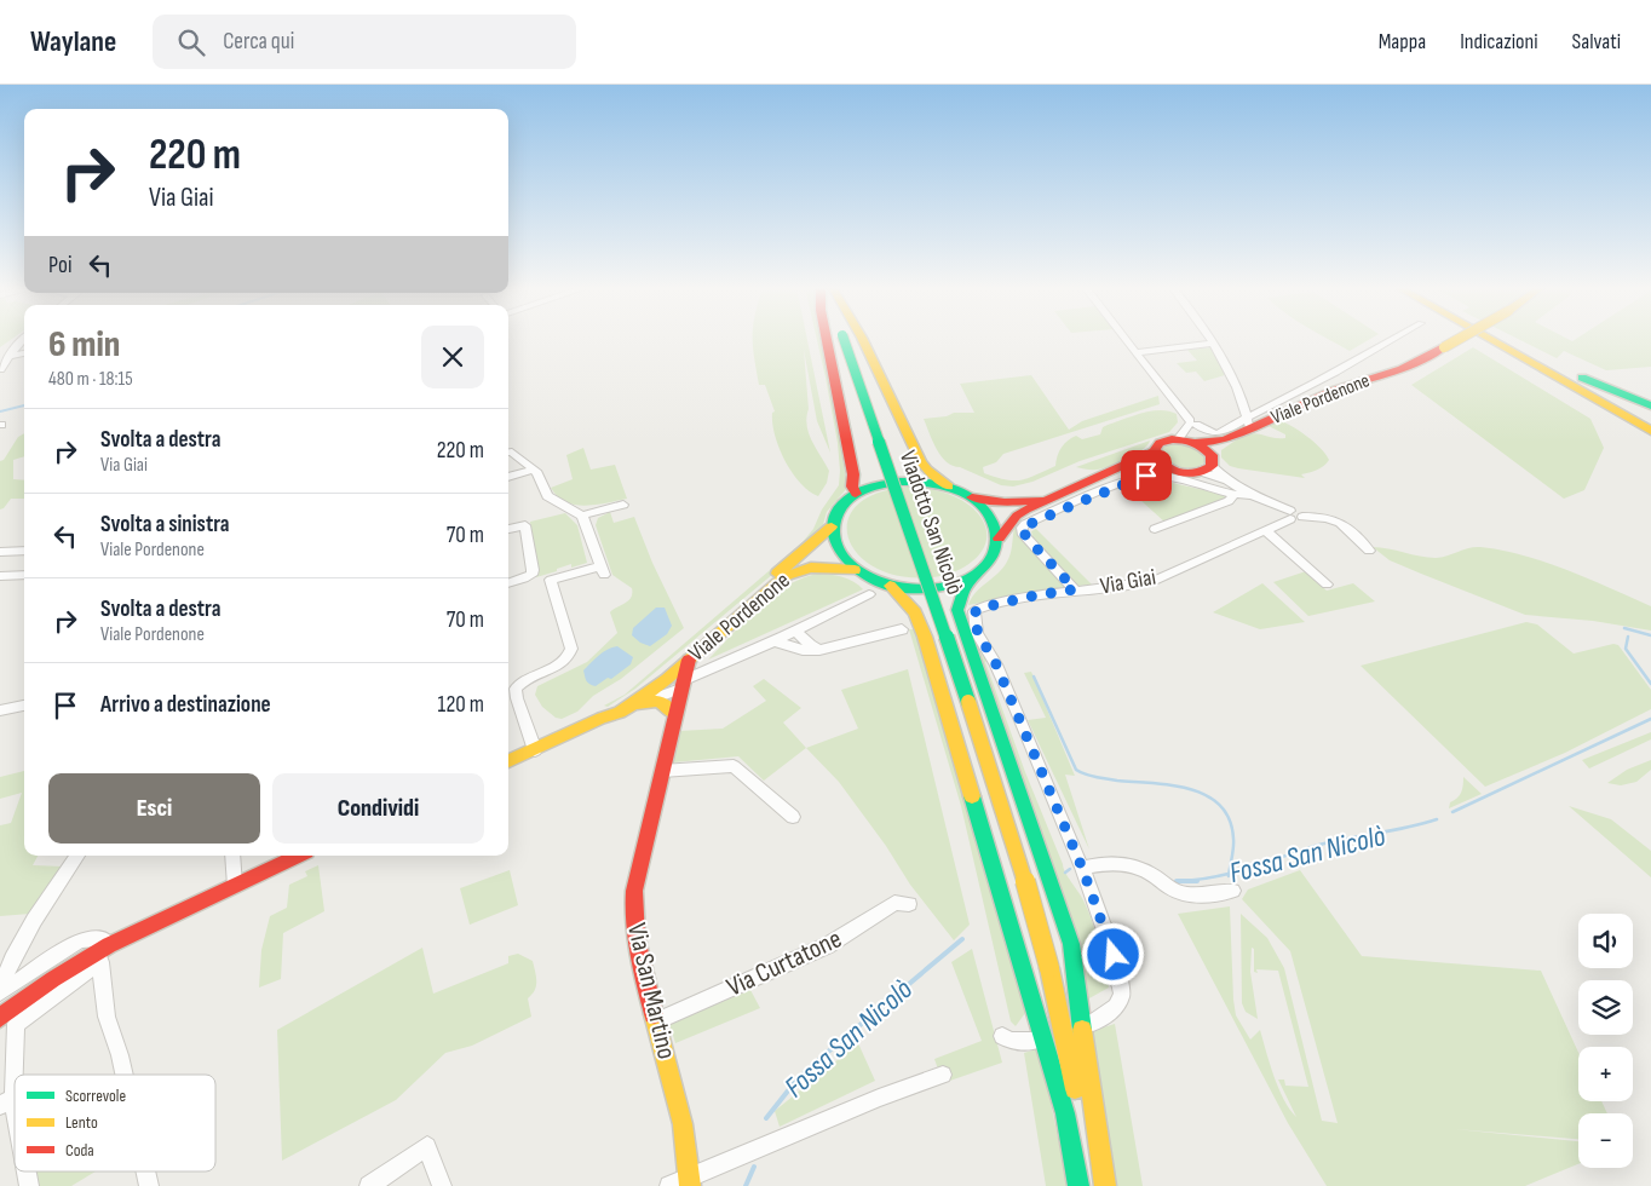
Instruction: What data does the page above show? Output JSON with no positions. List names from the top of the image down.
{
  "streets": {
    "main road": ["Viale Pordenone", "Viadotto San Nicolò", "Via San Martino"],
    "street": ["Via Giai", "Via Curtatone"]
  },
  "crossings": [
    ["Viale Pordenone", "Via San Martino"],
    ["Via Curtatone", "Via San Martino"]
  ],
  "water": ["Fossa San Nicolò"],
  "legend": ["Scorrevole", "Lento", "Coda"],
  "page": {
    "header": "Waylane",
    "search": "Cerca qui",
    "nav": ["Mappa", "Indicazioni", "Salvati"],
    "turn": ["220 m", "Via Giai"],
    "then": "Poi",
    "heading": ["6 min", "480 m · 18:15"],
    "list": [
      {
        "name": "Svolta a destra",
        "note": "Via Giai",
        "value": "220 m"
      },
      {
        "name": "Svolta a sinistra",
        "note": "Viale Pordenone",
        "value": "70 m"
      },
      {
        "name": "Svolta a destra",
        "note": "Viale Pordenone",
        "value": "70 m"
      },
      {
        "name": "Arrivo a destinazione",
        "value": "120 m"
      }
    ],
    "buttons": ["Esci", "Condividi"],
    "map_buttons": ["+", "−"]
  }
}
